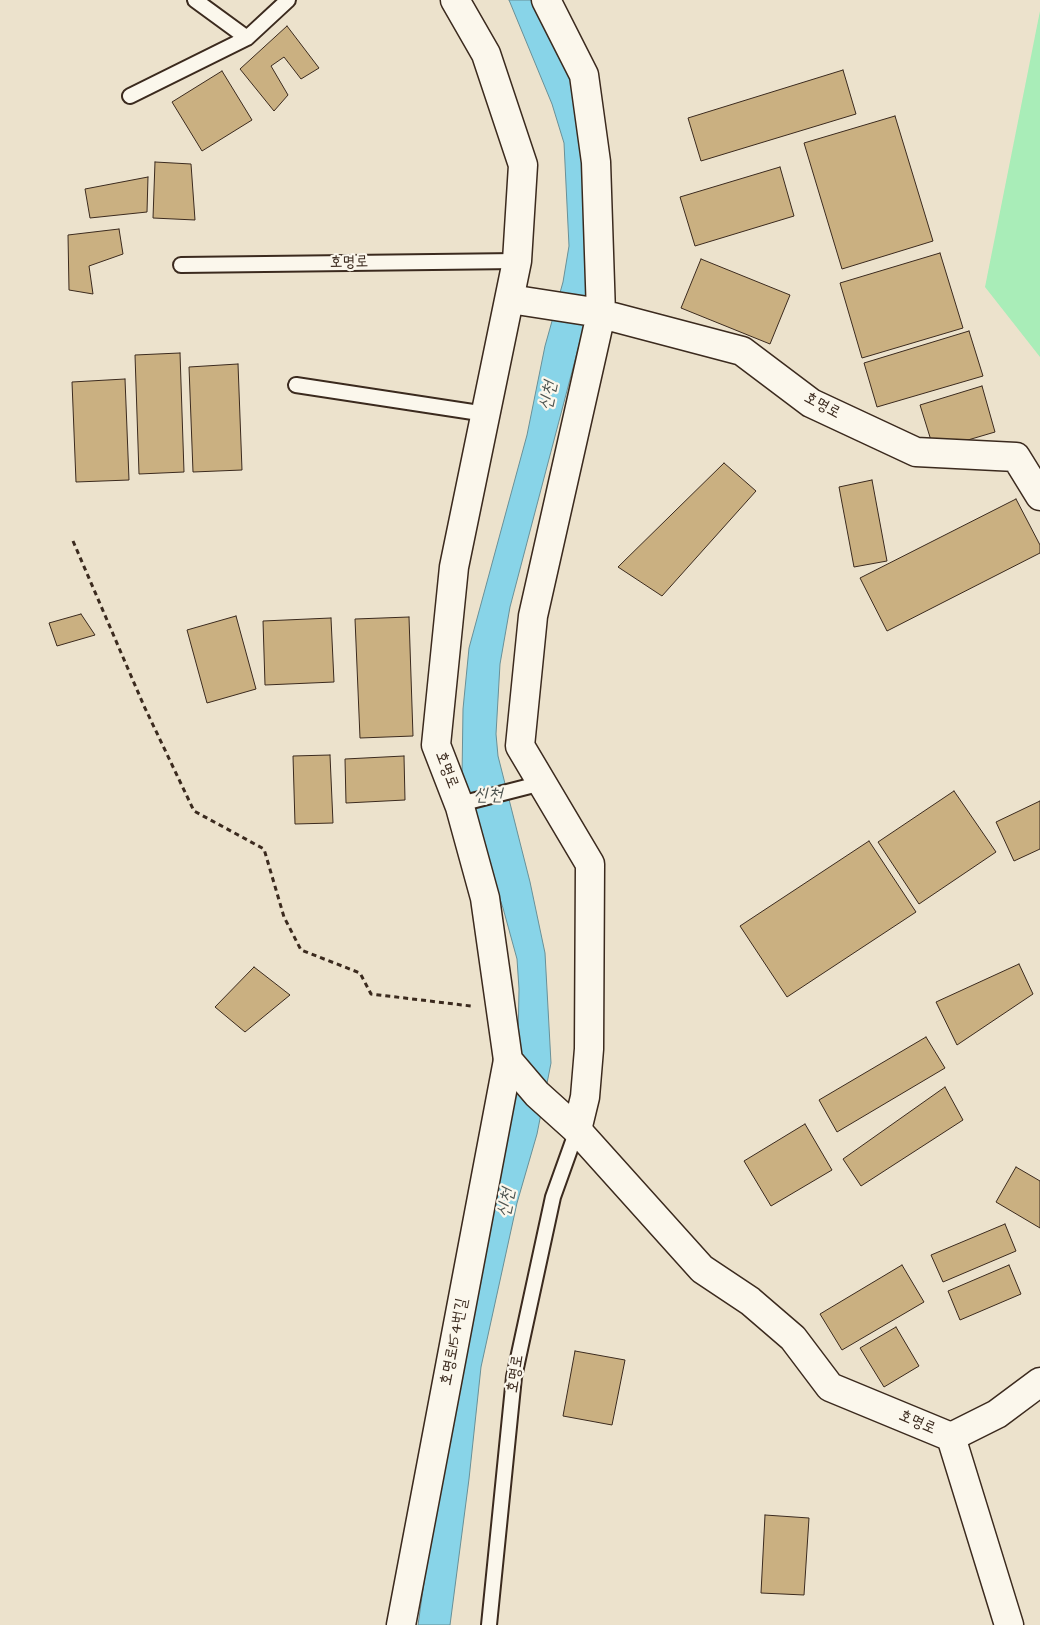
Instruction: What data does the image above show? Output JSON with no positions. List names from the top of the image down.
{
  "streets": {
    "street": ["호명로", "호명로154번길"]
  },
  "crossings": [
    ["호명로", "호명로154번길"]
  ],
  "water": ["신천"]
}
